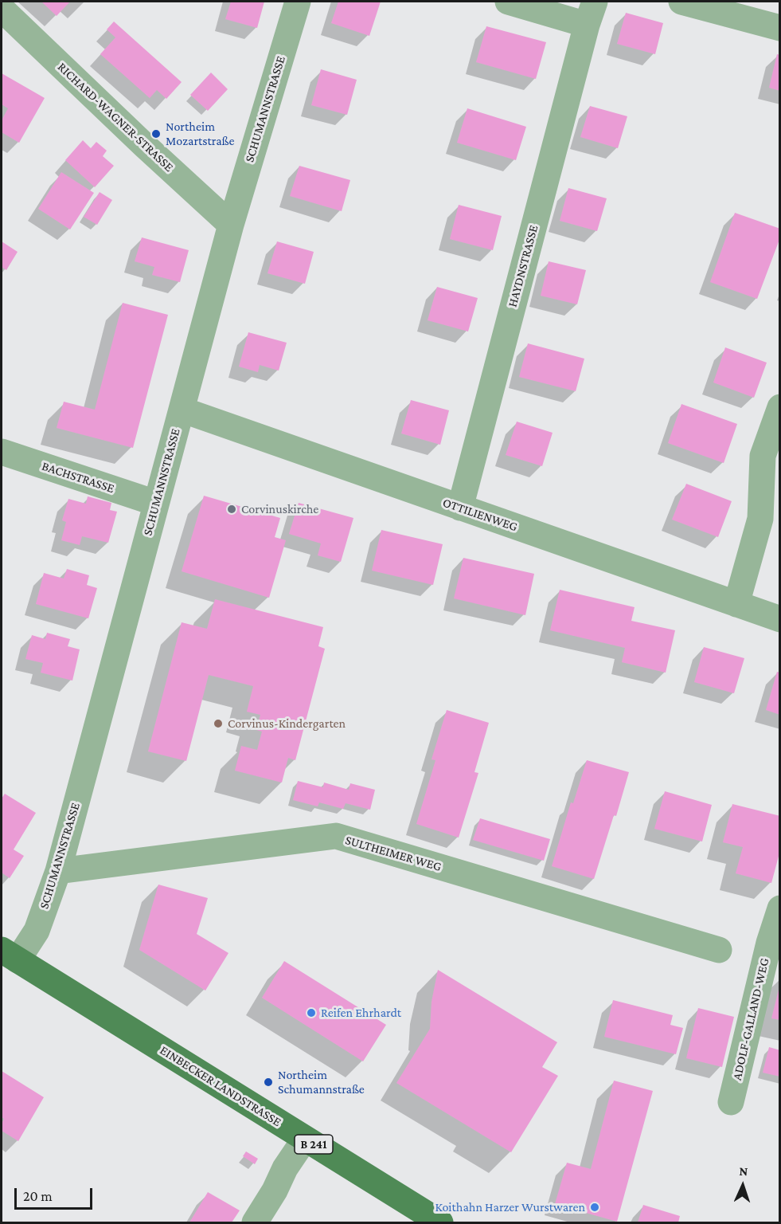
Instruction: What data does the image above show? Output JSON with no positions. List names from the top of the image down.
{
  "streets": {
    "main road": ["EINBECKER LANDSTRASSE", "B 241"],
    "street": [
      "SCHUMANNSTRASSE",
      "RICHARD-WAGNER-STRASSE",
      "HAYDNSTRASSE",
      "BACHSTRASSE",
      "OTTILIENWEG",
      "SULTHEIMER WEG",
      "ADOLF-GALLAND-WEG"
    ]
  },
  "crossings": [
    ["SCHUMANNSTRASSE", "RICHARD-WAGNER-STRASSE"],
    ["SCHUMANNSTRASSE", "BACHSTRASSE"],
    ["SCHUMANNSTRASSE", "OTTILIENWEG"],
    ["SCHUMANNSTRASSE", "SULTHEIMER WEG"],
    ["SCHUMANNSTRASSE", "EINBECKER LANDSTRASSE"],
    ["HAYDNSTRASSE", "OTTILIENWEG"]
  ],
  "places": [
    "Northeim Mozartstraße",
    "Corvinuskirche",
    "Corvinus-Kindergarten",
    "Reifen Ehrhardt",
    "Northeim Schumannstraße",
    "Koithahn Harzer Wurstwaren"
  ],
  "scale_bar": "20 m",
  "north": "top"
}
